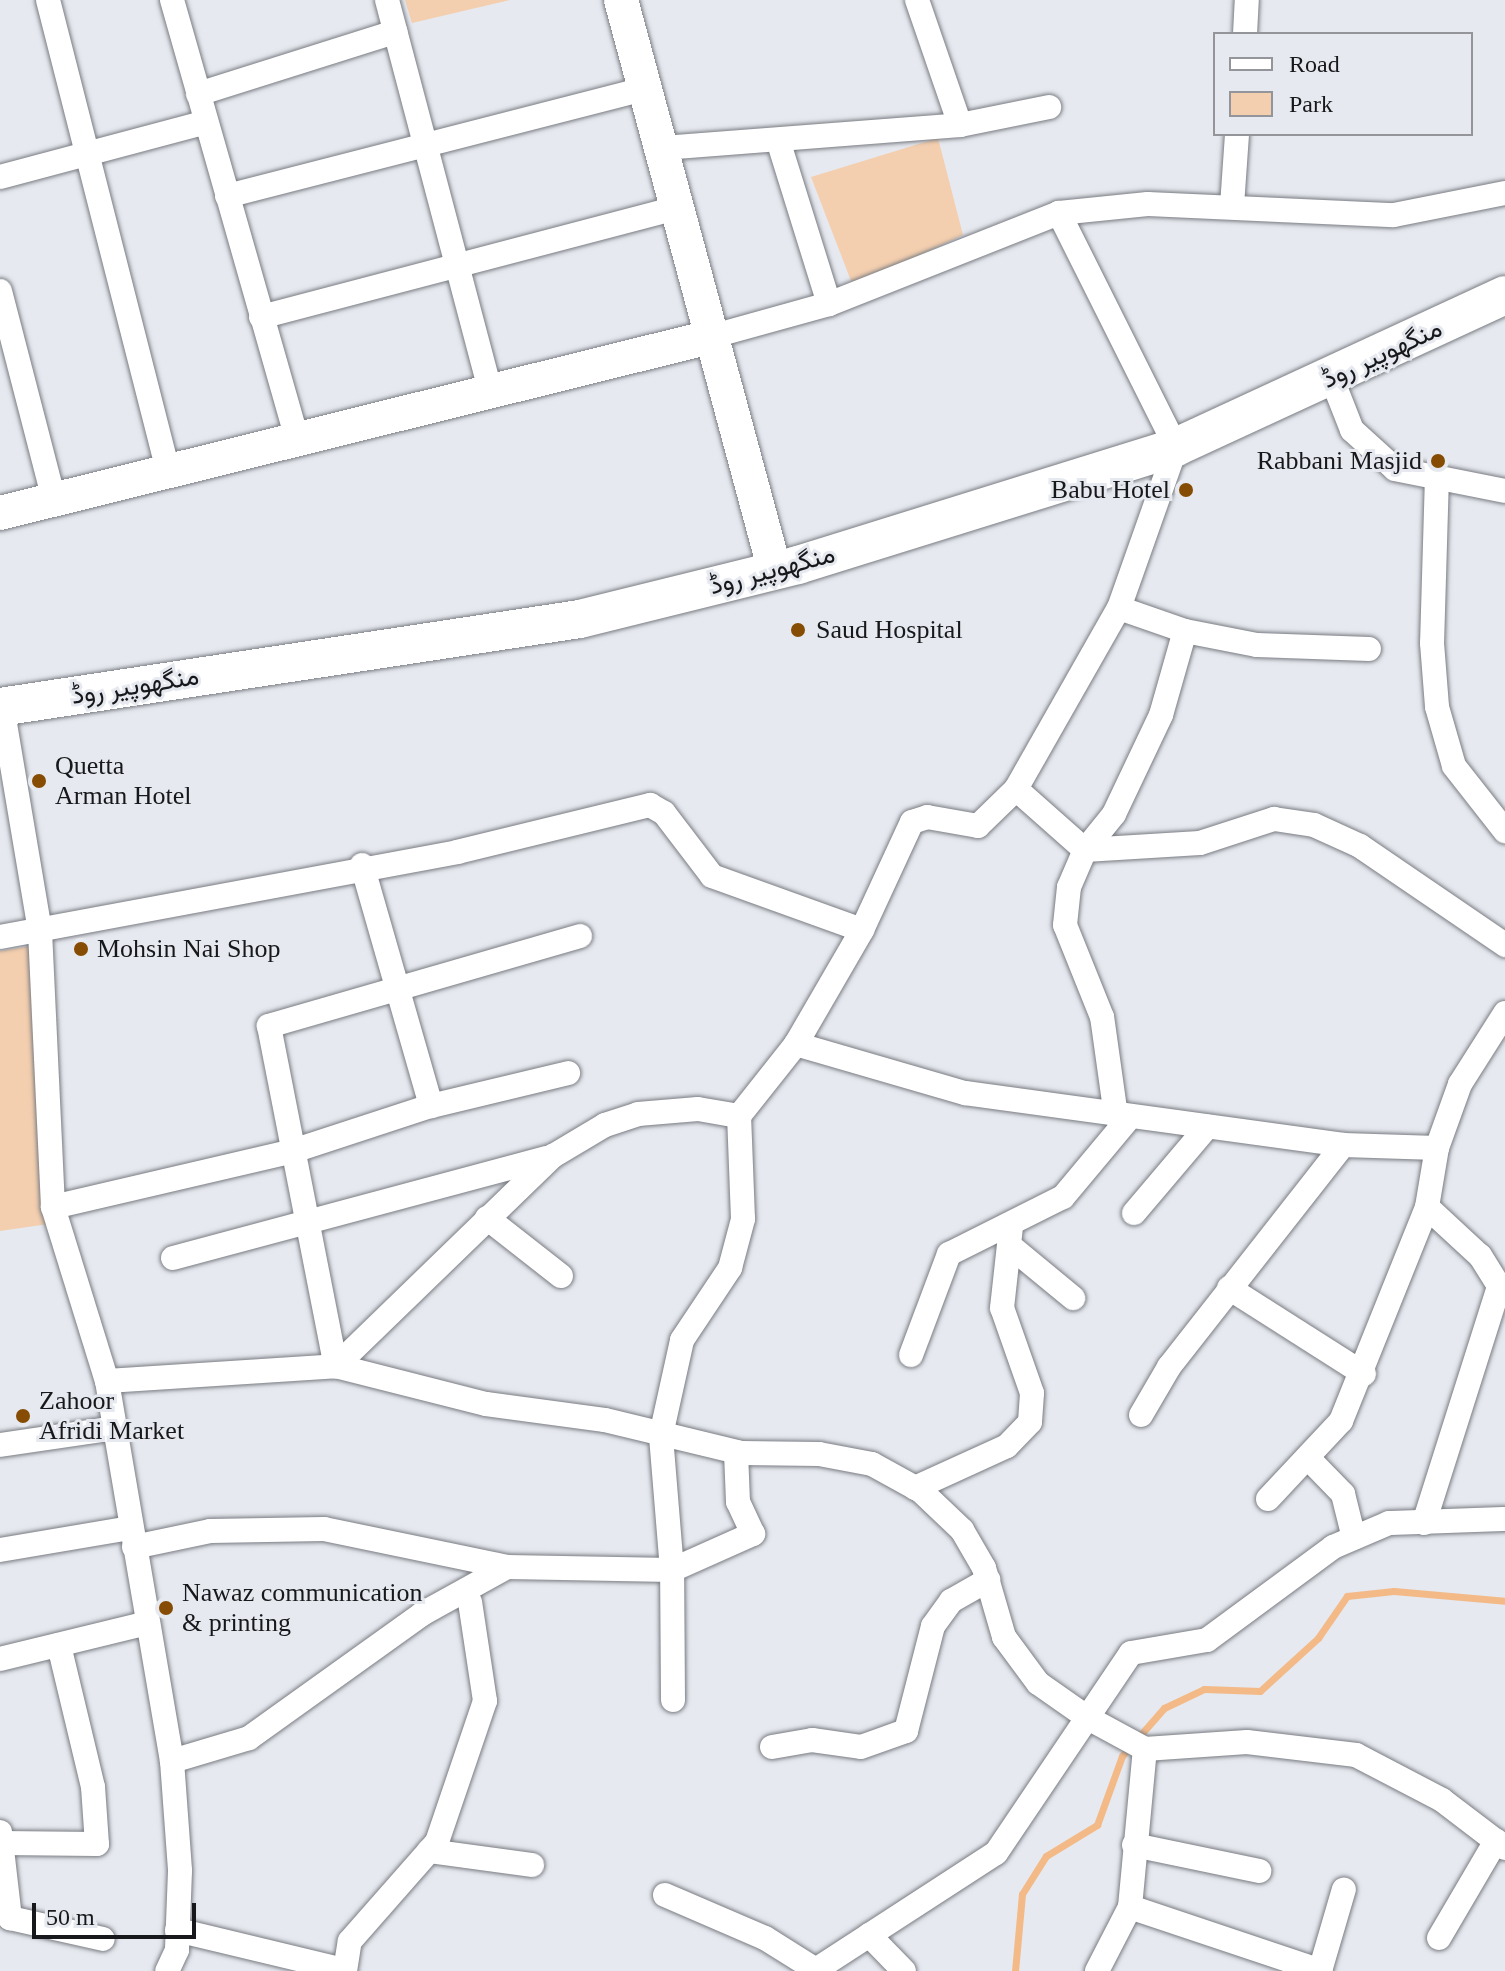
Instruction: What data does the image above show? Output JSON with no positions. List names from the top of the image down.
{
  "streets": {
    "main road": ["منگھوپیر روڈ"]
  },
  "places": [
    "Rabbani Masjid",
    "Babu Hotel",
    "Saud Hospital",
    "Quetta Arman Hotel",
    "Mohsin Nai Shop",
    "Zahoor Afridi Market",
    "Nawaz communication & printing"
  ],
  "legend": ["Road", "Park"],
  "scale_bar": "50 m"
}
